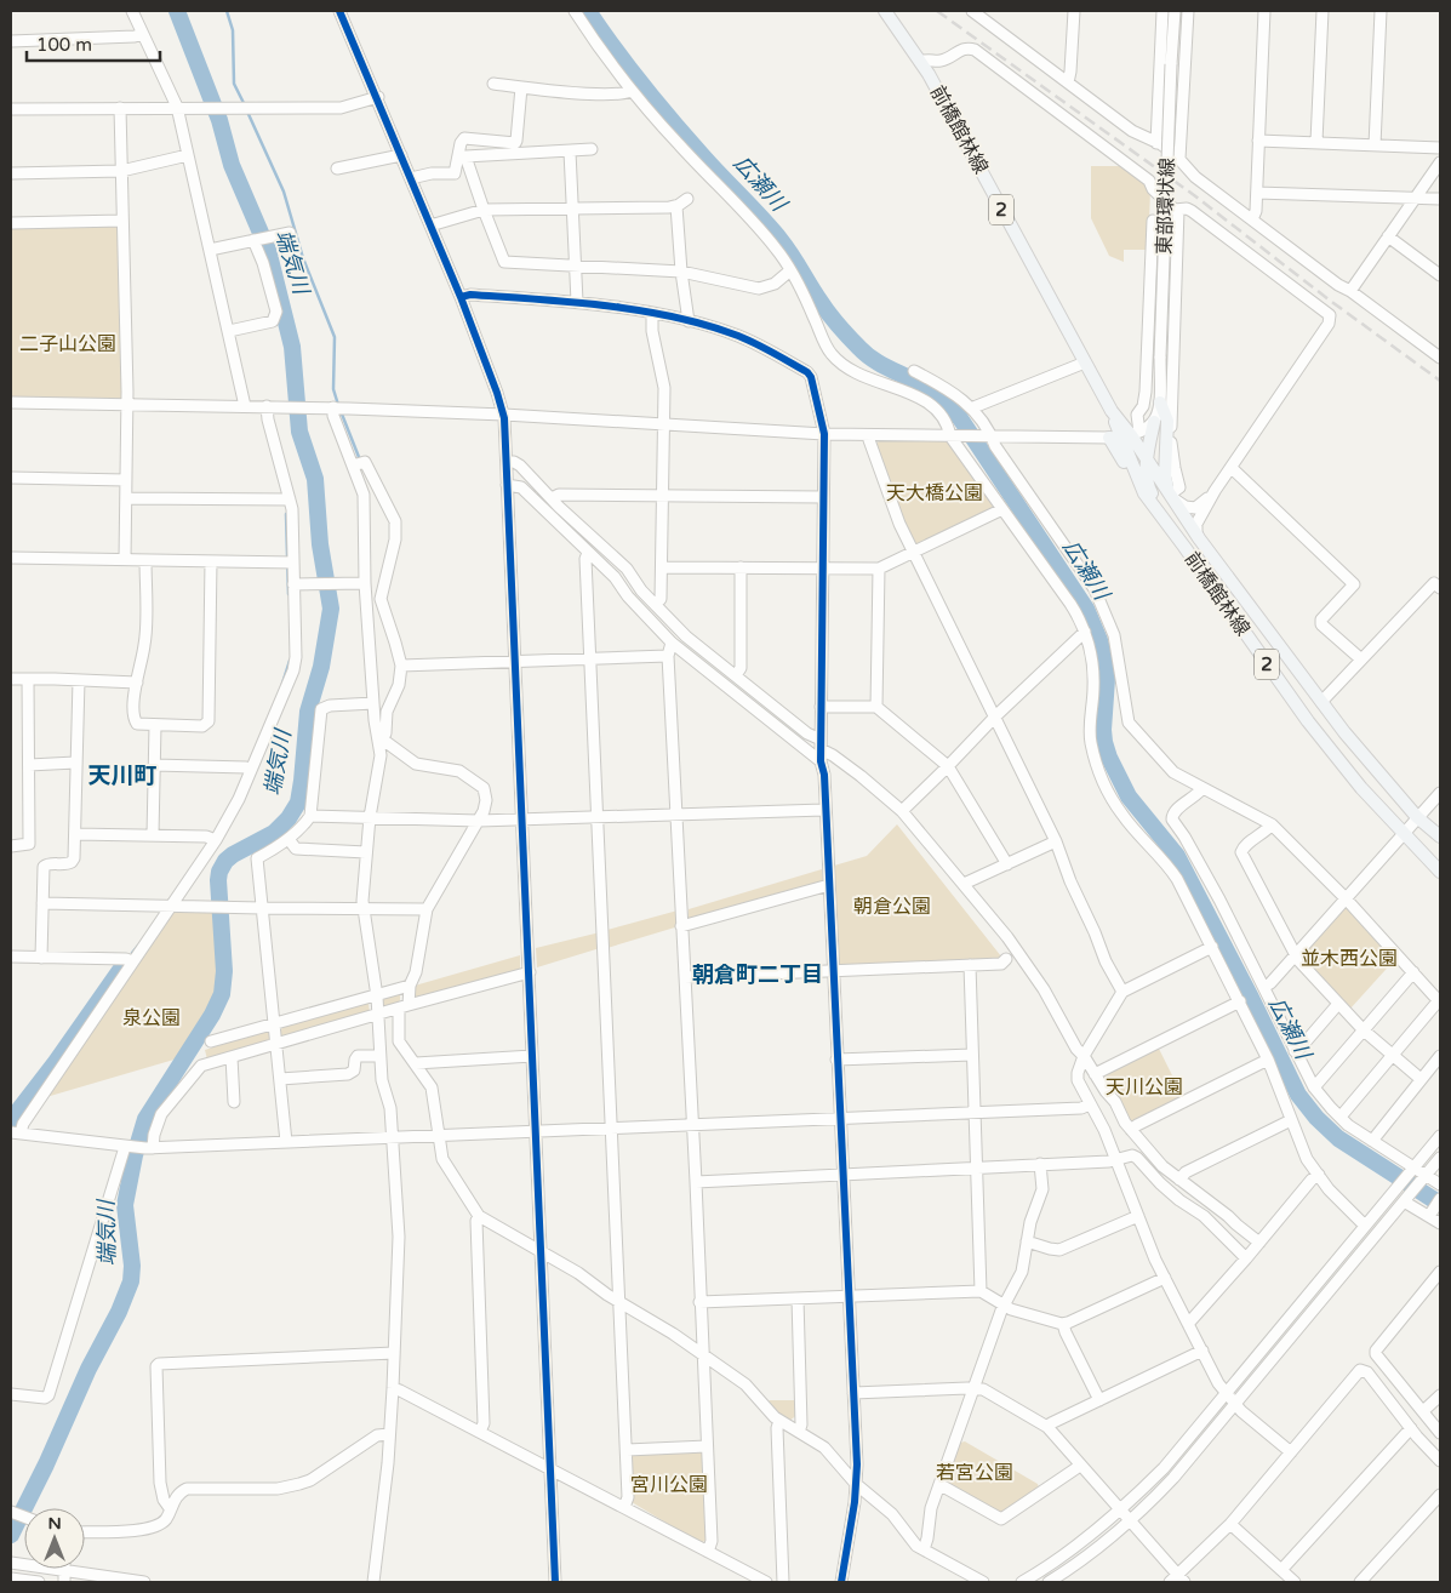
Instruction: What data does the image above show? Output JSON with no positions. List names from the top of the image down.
{
  "streets": {
    "main road": ["前橋館林線", "2"],
    "street": ["東部環状線"]
  },
  "districts": ["天川町", "朝倉町二丁目"],
  "water": ["広瀬川", "端気川"],
  "parks": [
    "二子山公園",
    "天大橋公園",
    "朝倉公園",
    "並木西公園",
    "泉公園",
    "天川公園",
    "若宮公園",
    "宮川公園"
  ],
  "scale_bar": "100 m",
  "north": "top"
}
